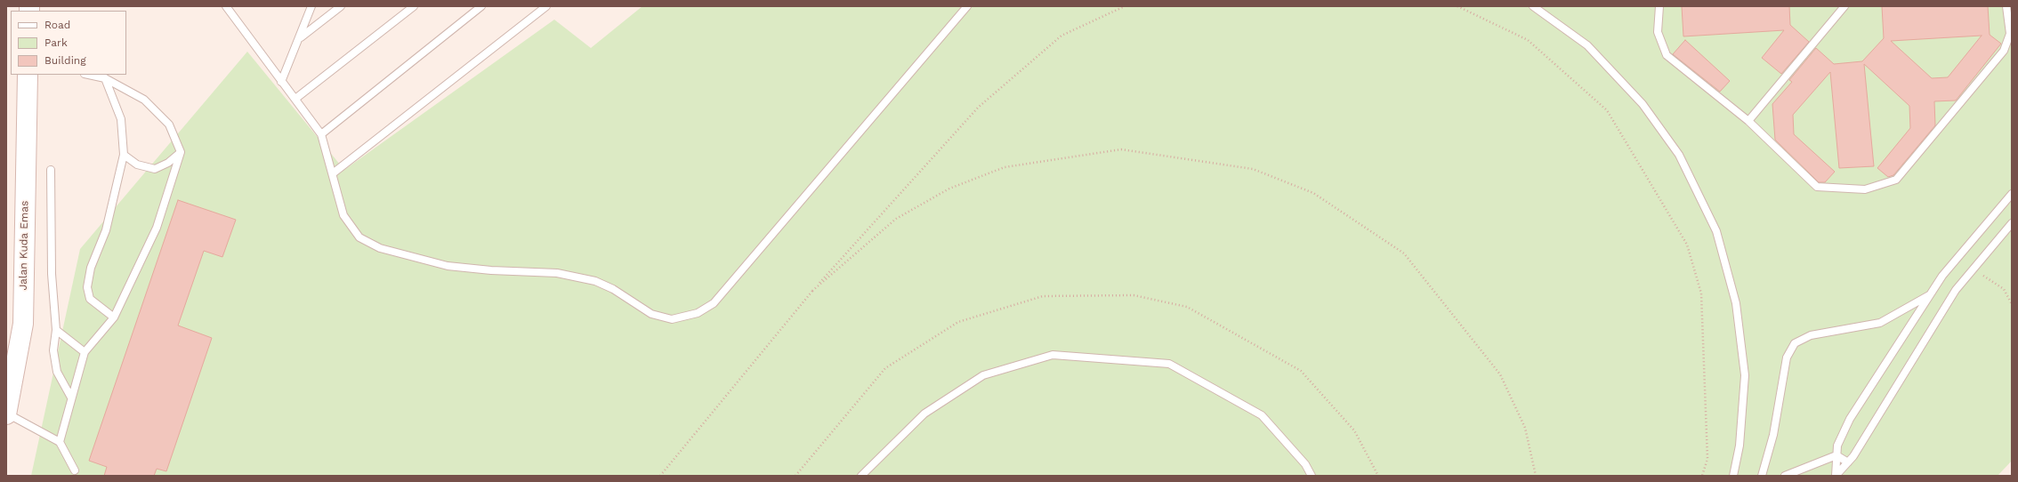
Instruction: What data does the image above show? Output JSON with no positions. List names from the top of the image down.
{
  "streets": {
    "street": ["Jalan Kuda Emas"]
  },
  "legend": ["Road", "Park", "Building"]
}
